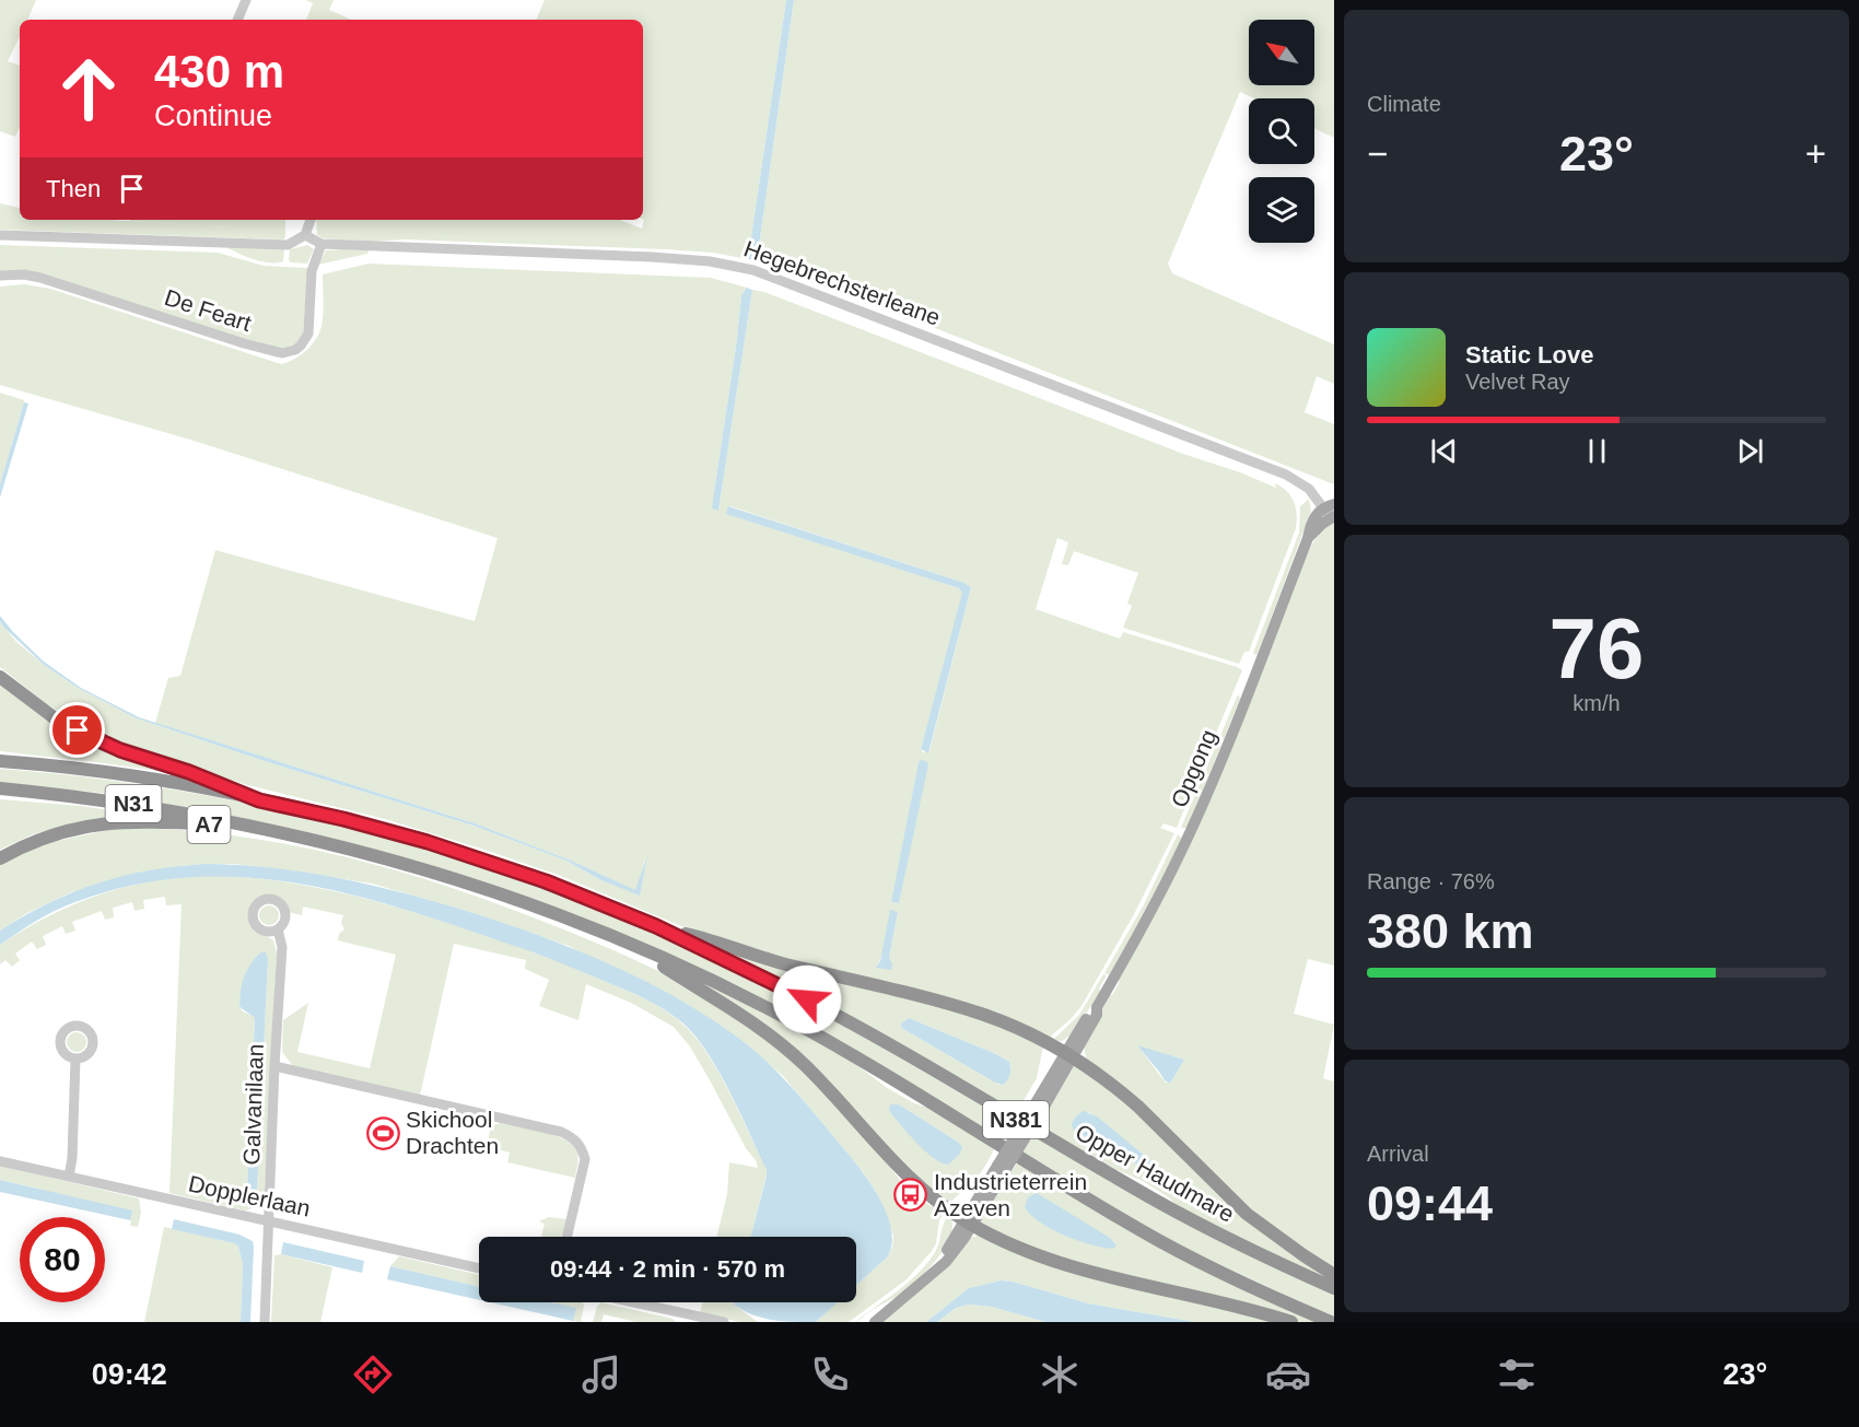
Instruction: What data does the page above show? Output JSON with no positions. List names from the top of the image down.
{
  "streets": {
    "highway": [
      "N31",
      "A7",
      "N381",
      "Opper Haudmare"
    ],
    "main road": ["Opgong"],
    "street": [
      "Hegebrechsterleane",
      "De Feart",
      "Galvanilaan",
      "Dopplerlaan"
    ]
  },
  "crossings": [
    ["Hegebrechsterleane", "De Feart"],
    ["Hegebrechsterleane", "Opgong"],
    ["N31", "A7"],
    ["N31", "N381"],
    ["N31", "Opper Haudmare"],
    ["Galvanilaan", "Dopplerlaan"]
  ],
  "places": {
    "sports": ["Skichool Drachten"],
    "bus stop": ["Industrieterrein Azeven"]
  },
  "north": "top left",
  "page": {
    "tile": [
      "Climate",
      ["76", "km/h"],
      ["Range · 76%", "380 km"],
      ["Arrival", "09:44"]
    ],
    "turn": ["430 m", "Continue"],
    "heat": ["−", "23°", "+"],
    "then": "Then",
    "song": ["Static Love", "Velvet Ray"],
    "limit": "80",
    "trip": "09:44 · 2 min · 570 m",
    "tabs": ["09:42", "23°"]
  }
}
